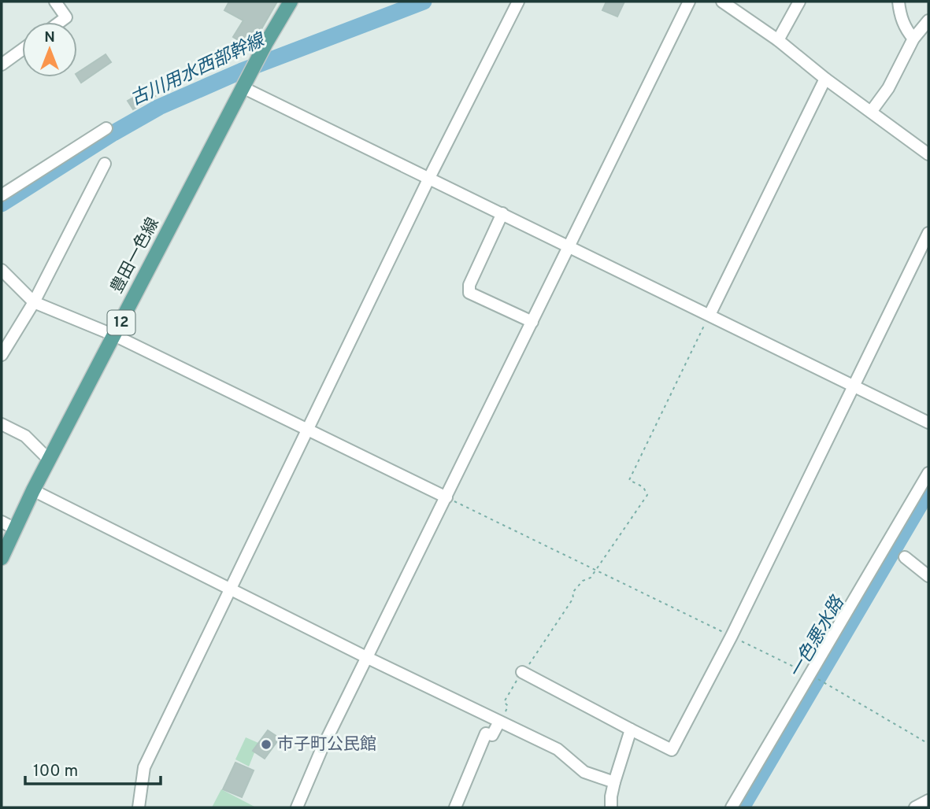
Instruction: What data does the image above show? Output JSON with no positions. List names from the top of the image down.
{
  "streets": {
    "main road": ["豊田一色線", "12"]
  },
  "water": ["古川用水西部幹線", "一色悪水路"],
  "places": ["市子町公民館"],
  "scale_bar": "100 m",
  "north": "top"
}
